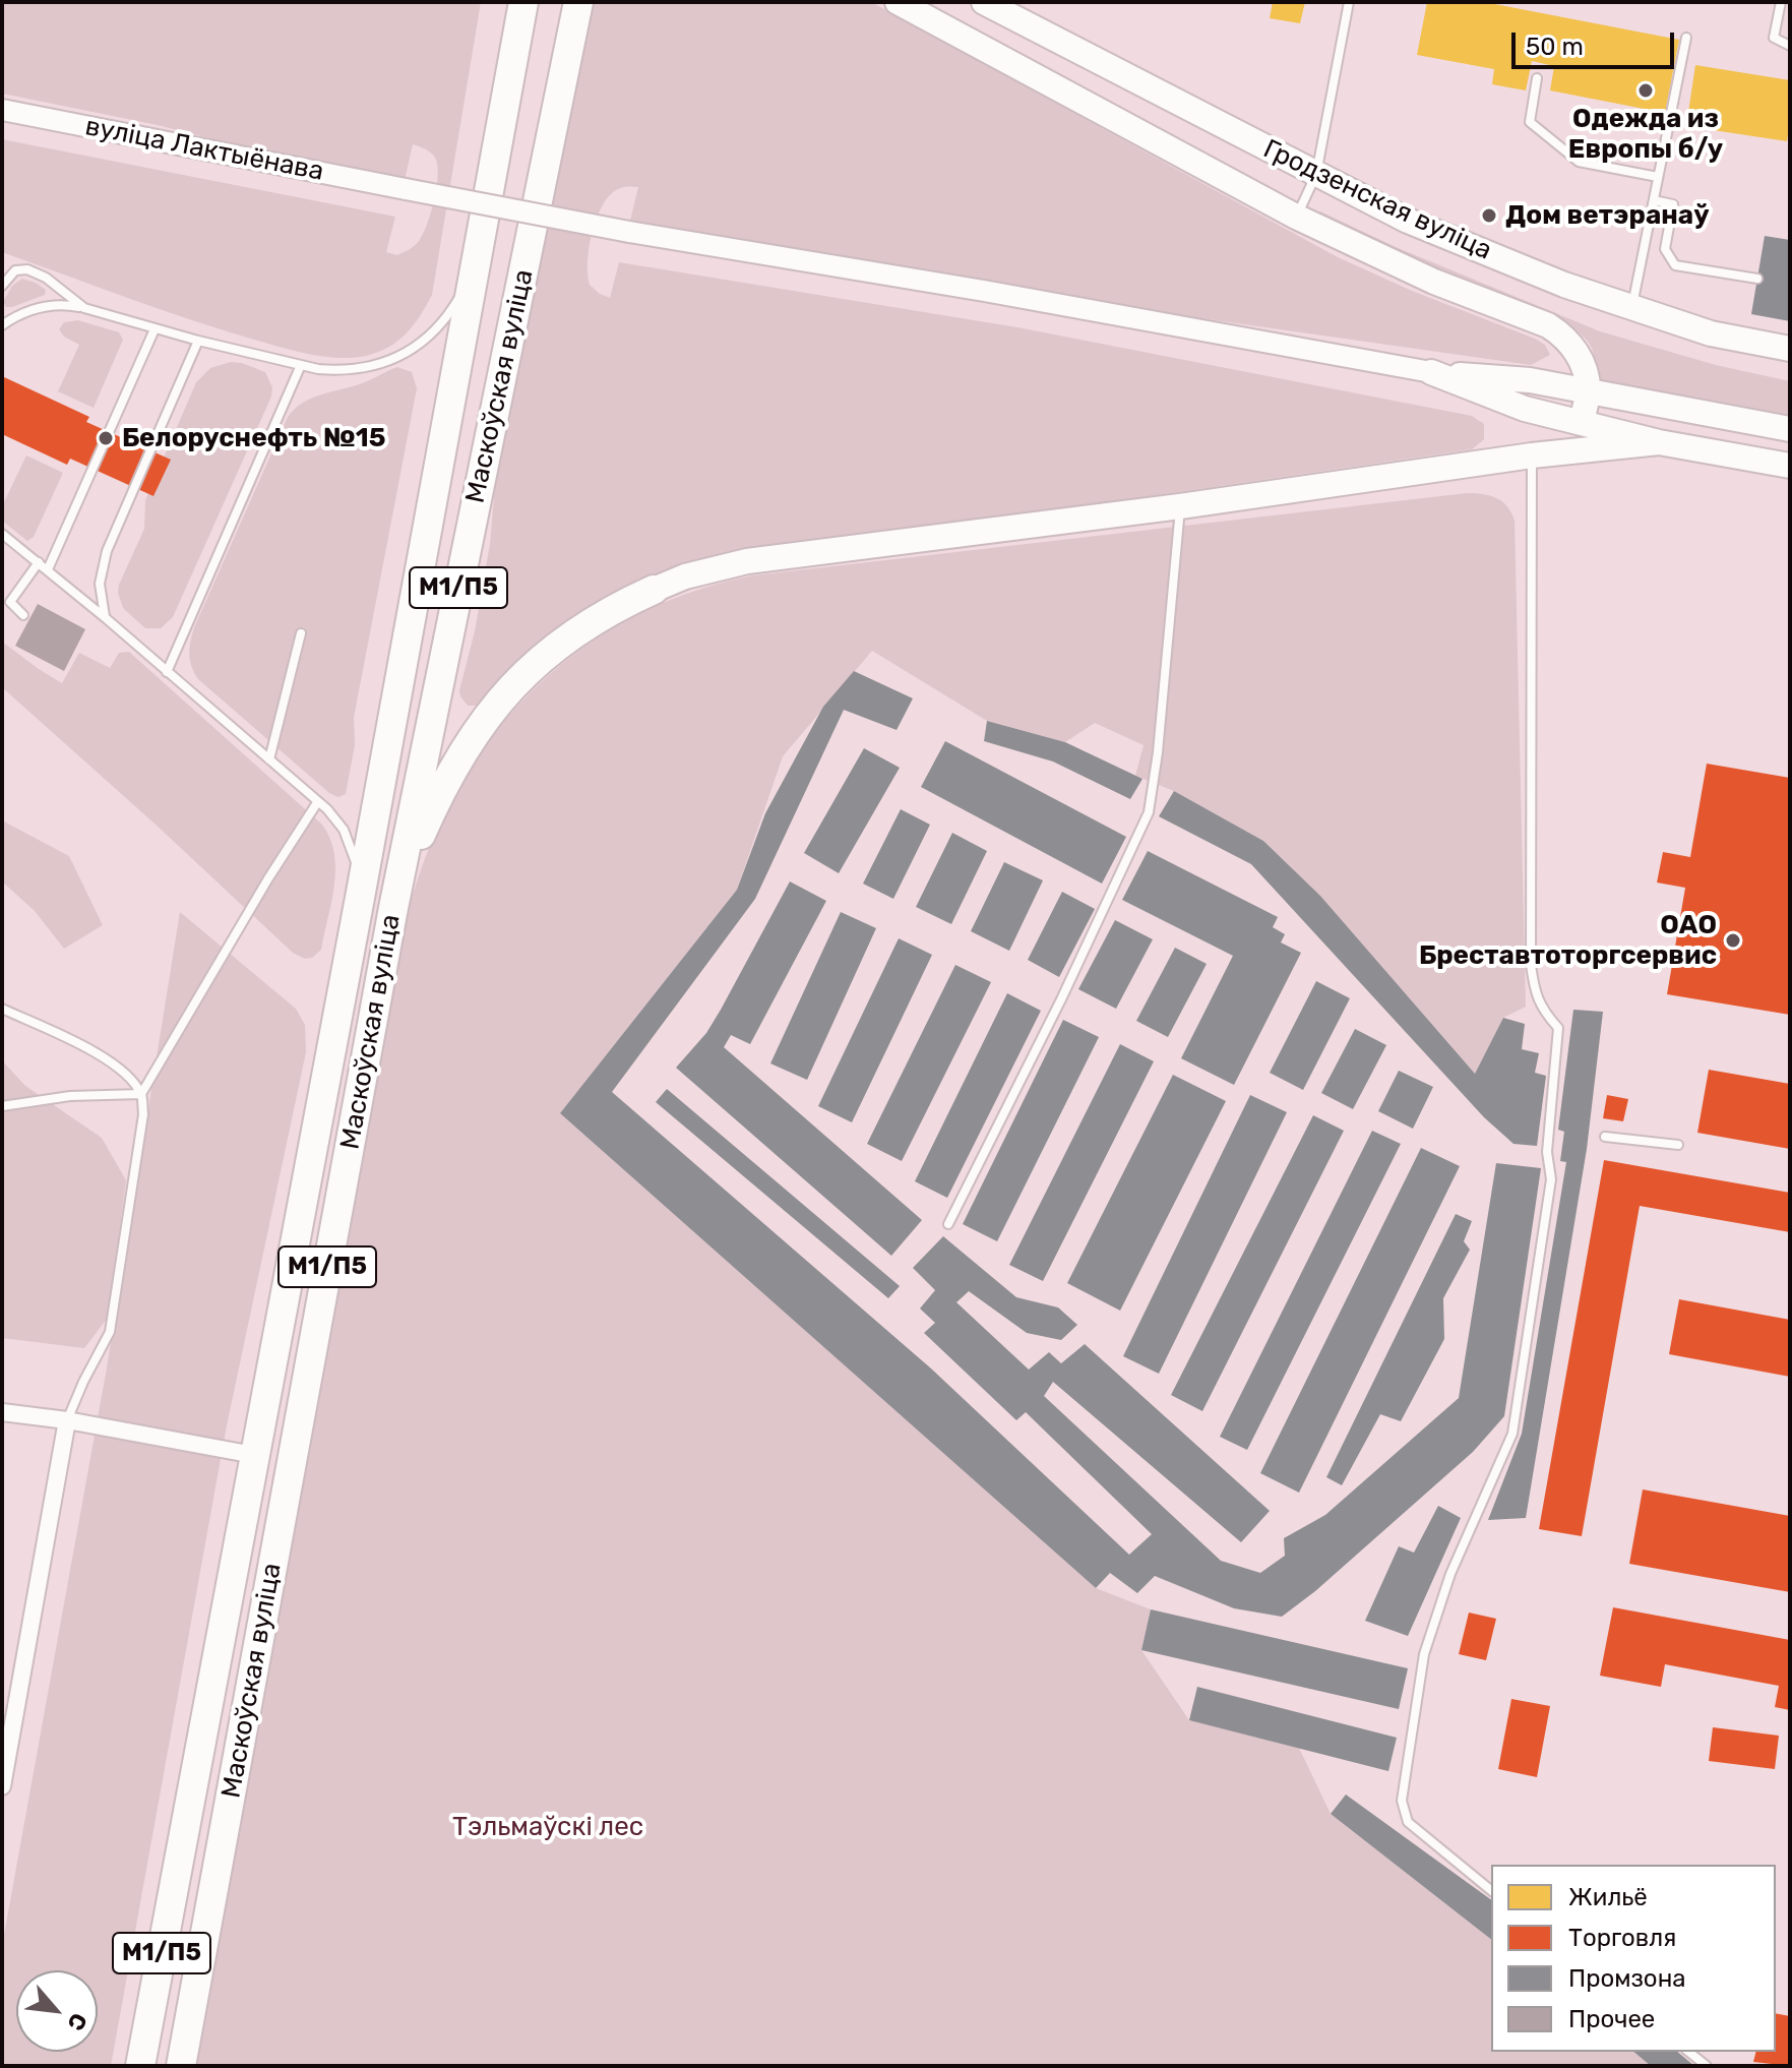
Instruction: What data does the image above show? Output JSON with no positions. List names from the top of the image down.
{
  "streets": {
    "highway": ["Маскоўская вуліца", "М1/П5"],
    "main road": ["Гродзенская вуліца"],
    "street": ["вуліца Лактыёнава"]
  },
  "parks": ["Тэльмаўскі лес"],
  "places": [
    "Одежда из Европы б/у",
    "Дом ветэранаў",
    "Белоруснефть №15",
    "ОАО Бреставтоторгсервис"
  ],
  "legend": [
    "Жильё",
    "Торговля",
    "Промзона",
    "Прочее"
  ],
  "scale_bar": "50 m",
  "north": "bottom right"
}
